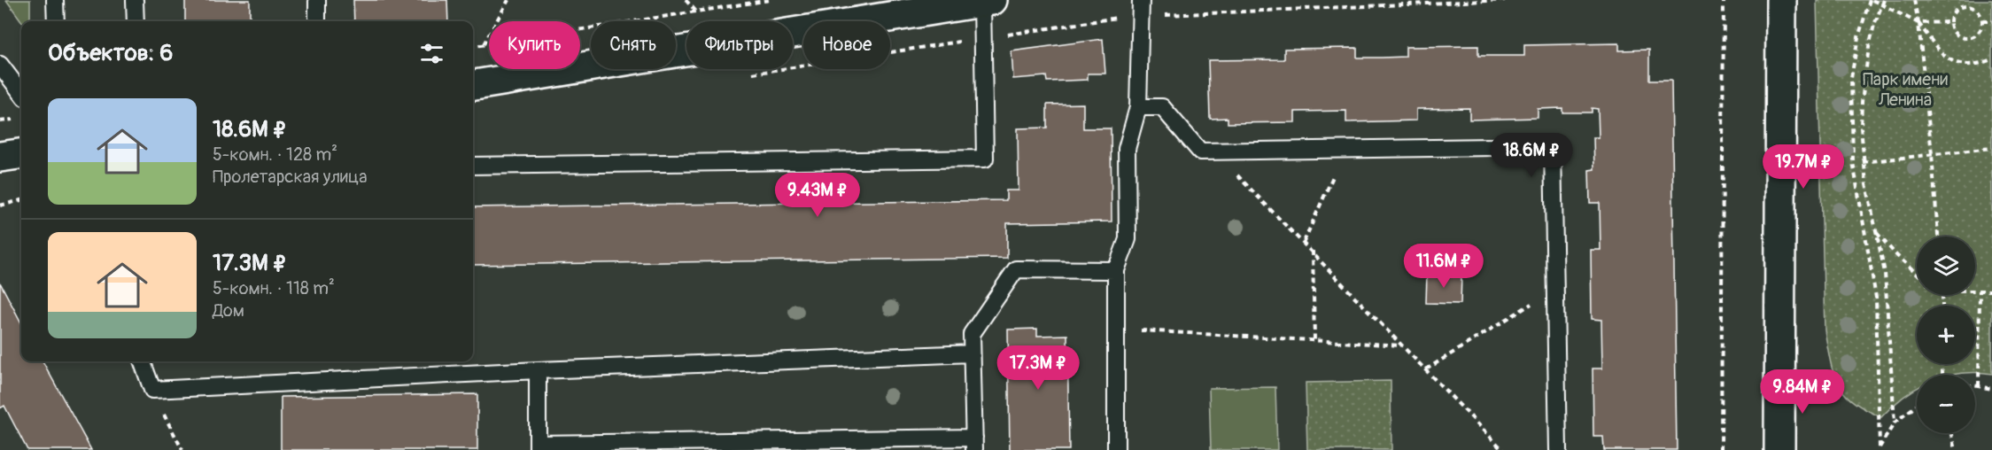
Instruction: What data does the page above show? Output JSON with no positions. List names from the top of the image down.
{
  "parks": ["Парк имени Ленина"],
  "page": {
    "chip": [
      "Купить",
      "Снять",
      "Фильтры",
      "Новое"
    ],
    "heading": "Объектов: 6",
    "list": [
      {
        "name": "18.6M ₽",
        "note": "5-комн. · 128 m² · Пролетарская улица"
      },
      {
        "name": "17.3M ₽",
        "note": "5-комн. · 118 m² · Дом"
      }
    ],
    "price": [
      "18.6M ₽",
      "19.7M ₽",
      "9.43M ₽",
      "11.6M ₽",
      "17.3M ₽",
      "9.84M ₽"
    ],
    "map_buttons": ["+", "−"]
  }
}
